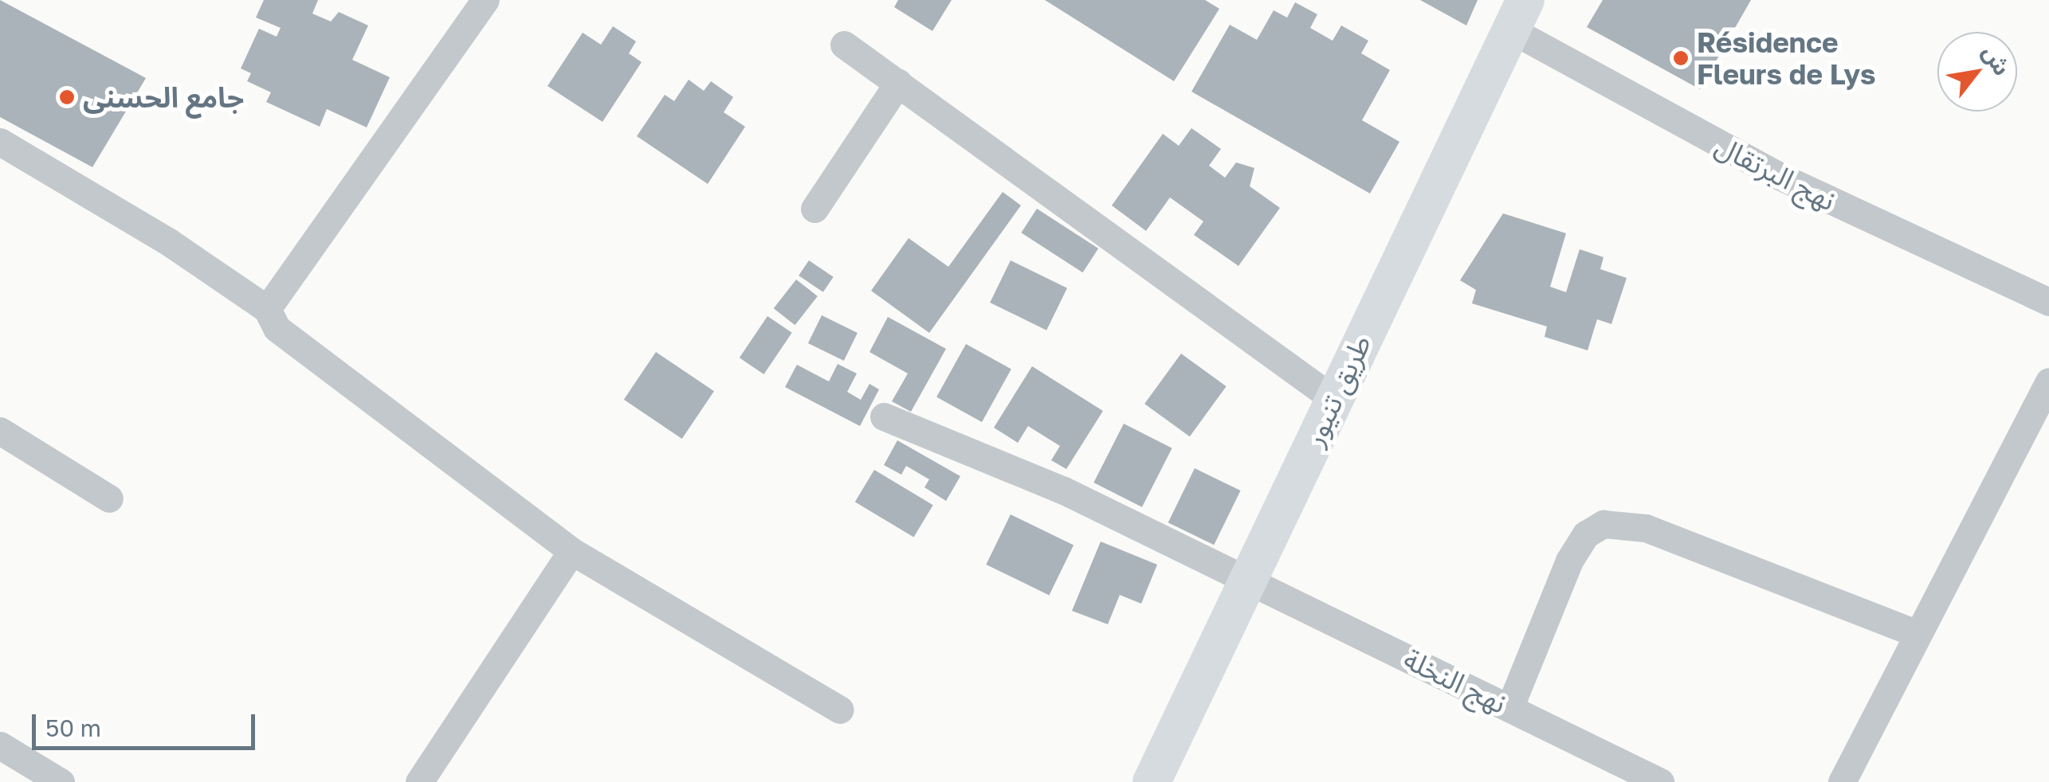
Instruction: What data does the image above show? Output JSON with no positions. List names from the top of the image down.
{
  "streets": {
    "main road": ["طريق تنيور"],
    "street": ["نهج البرتقال", "نهج النخلة"]
  },
  "crossings": [
    ["نهج البرتقال", "طريق تنيور"],
    ["طريق تنيور", "نهج النخلة"]
  ],
  "places": ["Résidence Fleurs de Lys", "جامع الحسنى"],
  "scale_bar": "50 m",
  "north": "top right"
}
